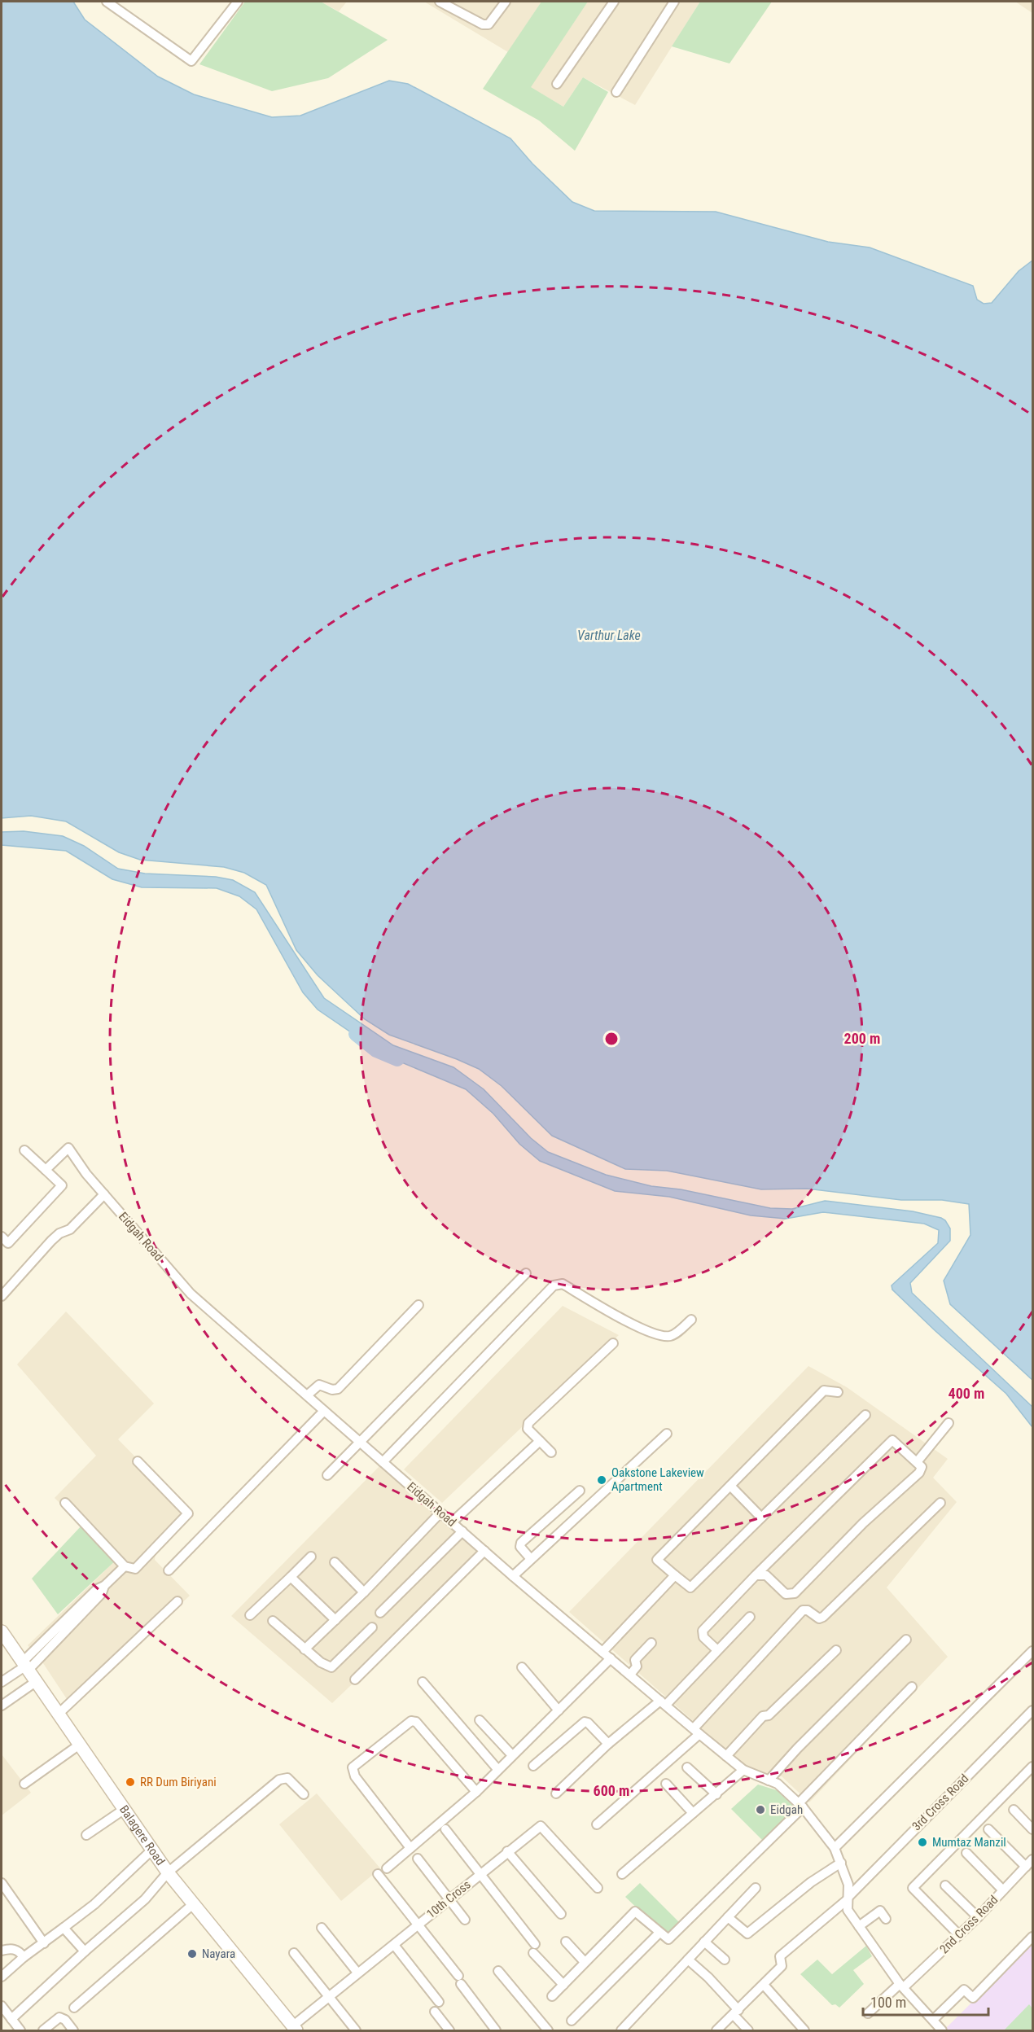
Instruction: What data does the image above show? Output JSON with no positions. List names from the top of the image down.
{
  "streets": {
    "street": [
      "Eidgah Road",
      "3rd Cross Road",
      "Balagere Road",
      "10th Cross",
      "2nd Cross Road"
    ]
  },
  "crossings": [
    ["Eidgah Road", "3rd Cross Road"],
    ["Eidgah Road", "2nd Cross Road"],
    ["Balagere Road", "10th Cross"]
  ],
  "water": ["Varthur Lake"],
  "places": [
    "Oakstone Lakeview Apartment",
    "RR Dum Biriyani",
    "Eidgah",
    "Mumtaz Manzil",
    "Nayara"
  ],
  "scale_bar": "100 m",
  "rings": ["200 m", "400 m", "600 m"]
}
